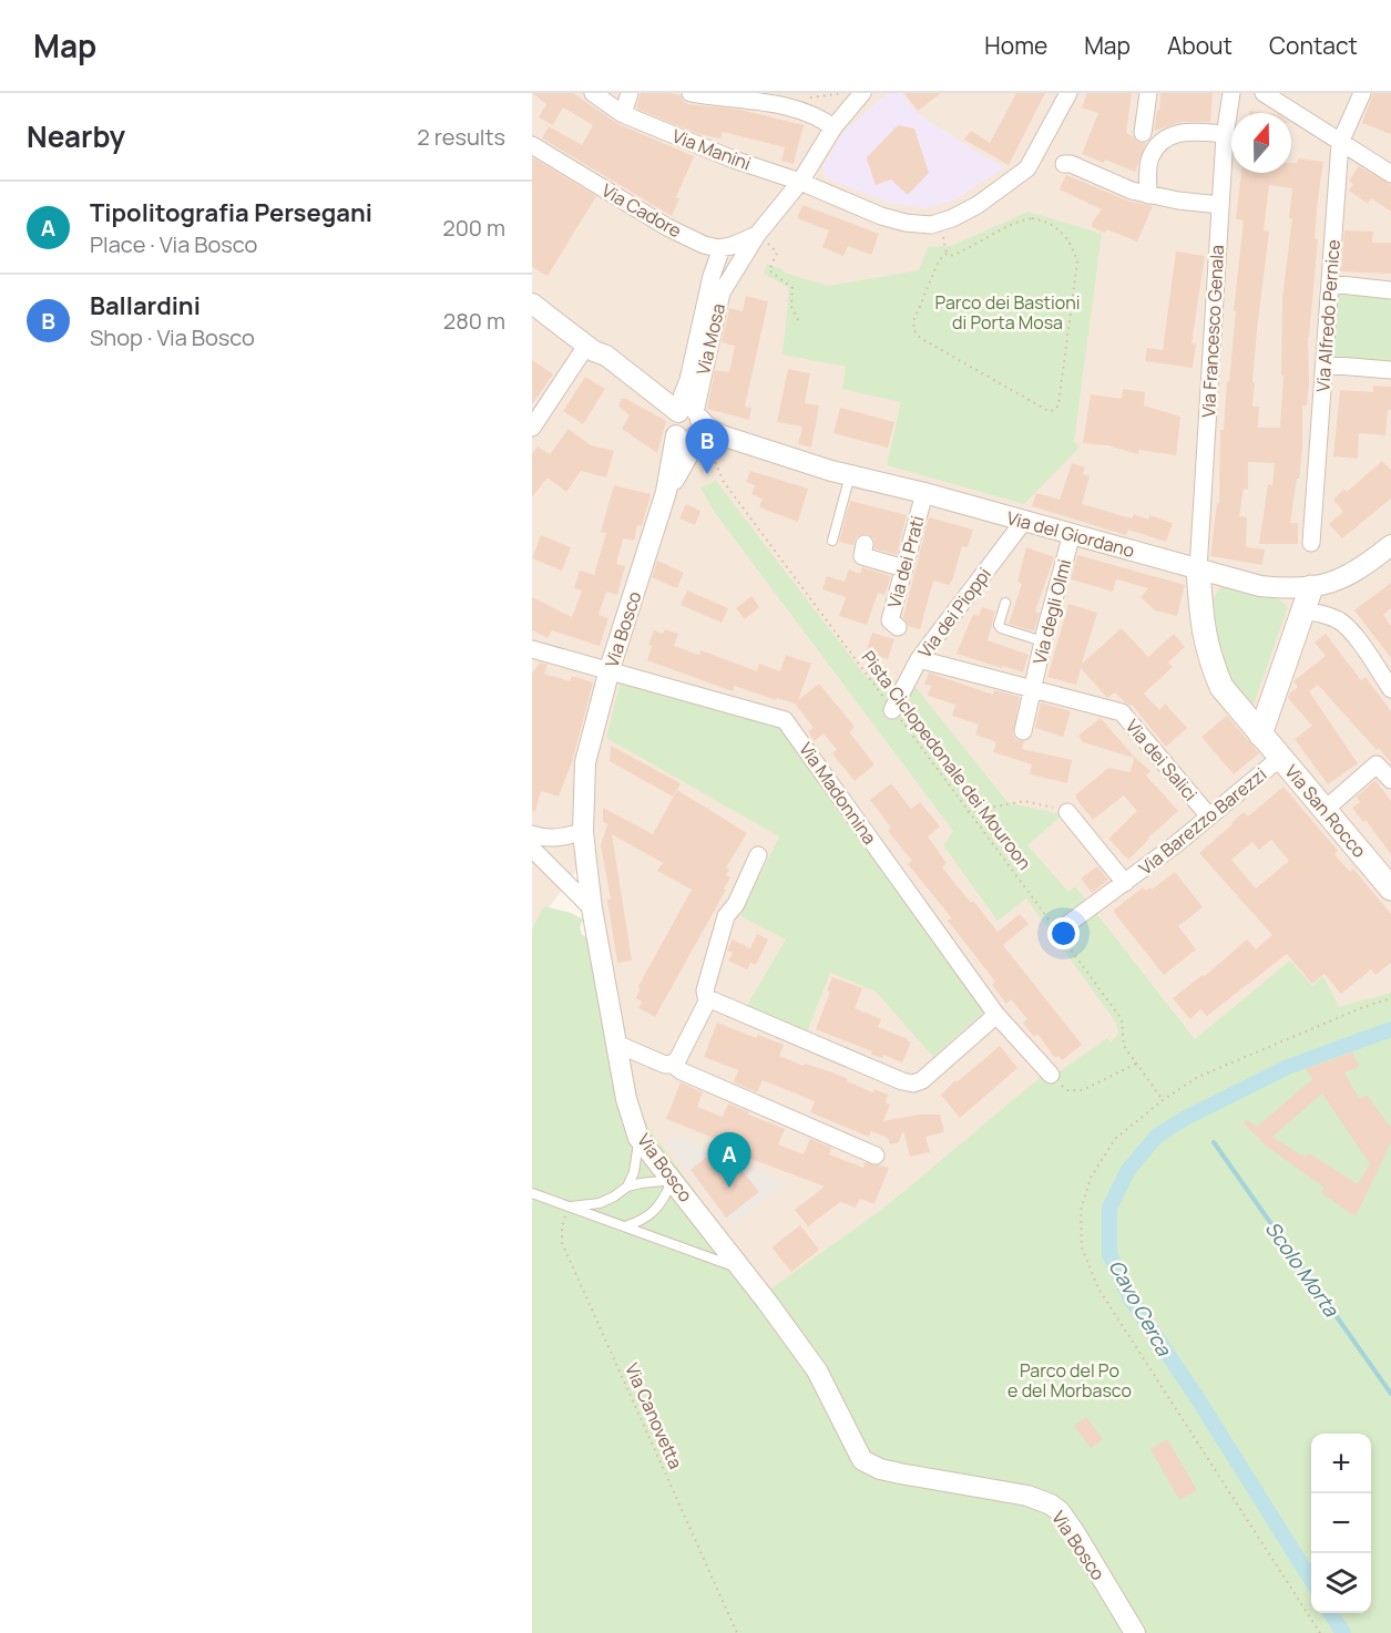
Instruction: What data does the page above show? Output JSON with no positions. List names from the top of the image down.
{
  "streets": {
    "main road": ["Via San Rocco"],
    "street": [
      "Via Manini",
      "Via Cadore",
      "Via Alfredo Pernice",
      "Via Francesco Genala",
      "Via Mosa",
      "Via del Giordano",
      "Via dei Prati",
      "Via degli Olmi",
      "Via dei Pioppi",
      "Via Bosco",
      "Via dei Salici",
      "Via Madonnina",
      "Via Barezzo Barezzi"
    ],
    "path": ["Pista Ciclopedonale dei Mouroon", "Via Canovetta"]
  },
  "crossings": [
    ["Via Manini", "Via Mosa"],
    ["Via Francesco Genala", "Via del Giordano"],
    ["Via Francesco Genala", "Via San Rocco"],
    ["Via Mosa", "Via del Giordano"],
    ["Via Mosa", "Via Bosco"],
    ["Via del Giordano", "Via dei Prati"],
    ["Via del Giordano", "Via degli Olmi"],
    ["Via del Giordano", "Via dei Pioppi"],
    ["Via del Giordano", "Via Bosco"],
    ["Via del Giordano", "Pista Ciclopedonale dei Mouroon"],
    ["Via del Giordano", "Via San Rocco"],
    ["Via degli Olmi", "Via dei Salici"],
    ["Via dei Pioppi", "Pista Ciclopedonale dei Mouroon"],
    ["Via dei Pioppi", "Via dei Salici"],
    ["Via Bosco", "Via Madonnina"],
    ["Pista Ciclopedonale dei Mouroon", "Via Barezzo Barezzi"],
    ["Via dei Salici", "Via Barezzo Barezzi"],
    ["Via San Rocco", "Via Barezzo Barezzi"]
  ],
  "water": ["Scolo Morta", "Cavo Cerca"],
  "parks": ["Parco dei Bastioni di Porta Mosa", "Parco del Po e del Morbasco"],
  "north": "top",
  "page": {
    "header": "Map",
    "nav": [
      "Home",
      "Map",
      "About",
      "Contact"
    ],
    "heading": ["Nearby", "2 results"],
    "list": [
      {
        "mark": "A",
        "name": "Tipolitografia Persegani",
        "note": "Place · Via Bosco",
        "value": "200 m"
      },
      {
        "mark": "B",
        "name": "Ballardini",
        "note": "Shop · Via Bosco",
        "value": "280 m"
      }
    ],
    "pins": ["B", "A"],
    "map_buttons": ["+", "−"]
  }
}
